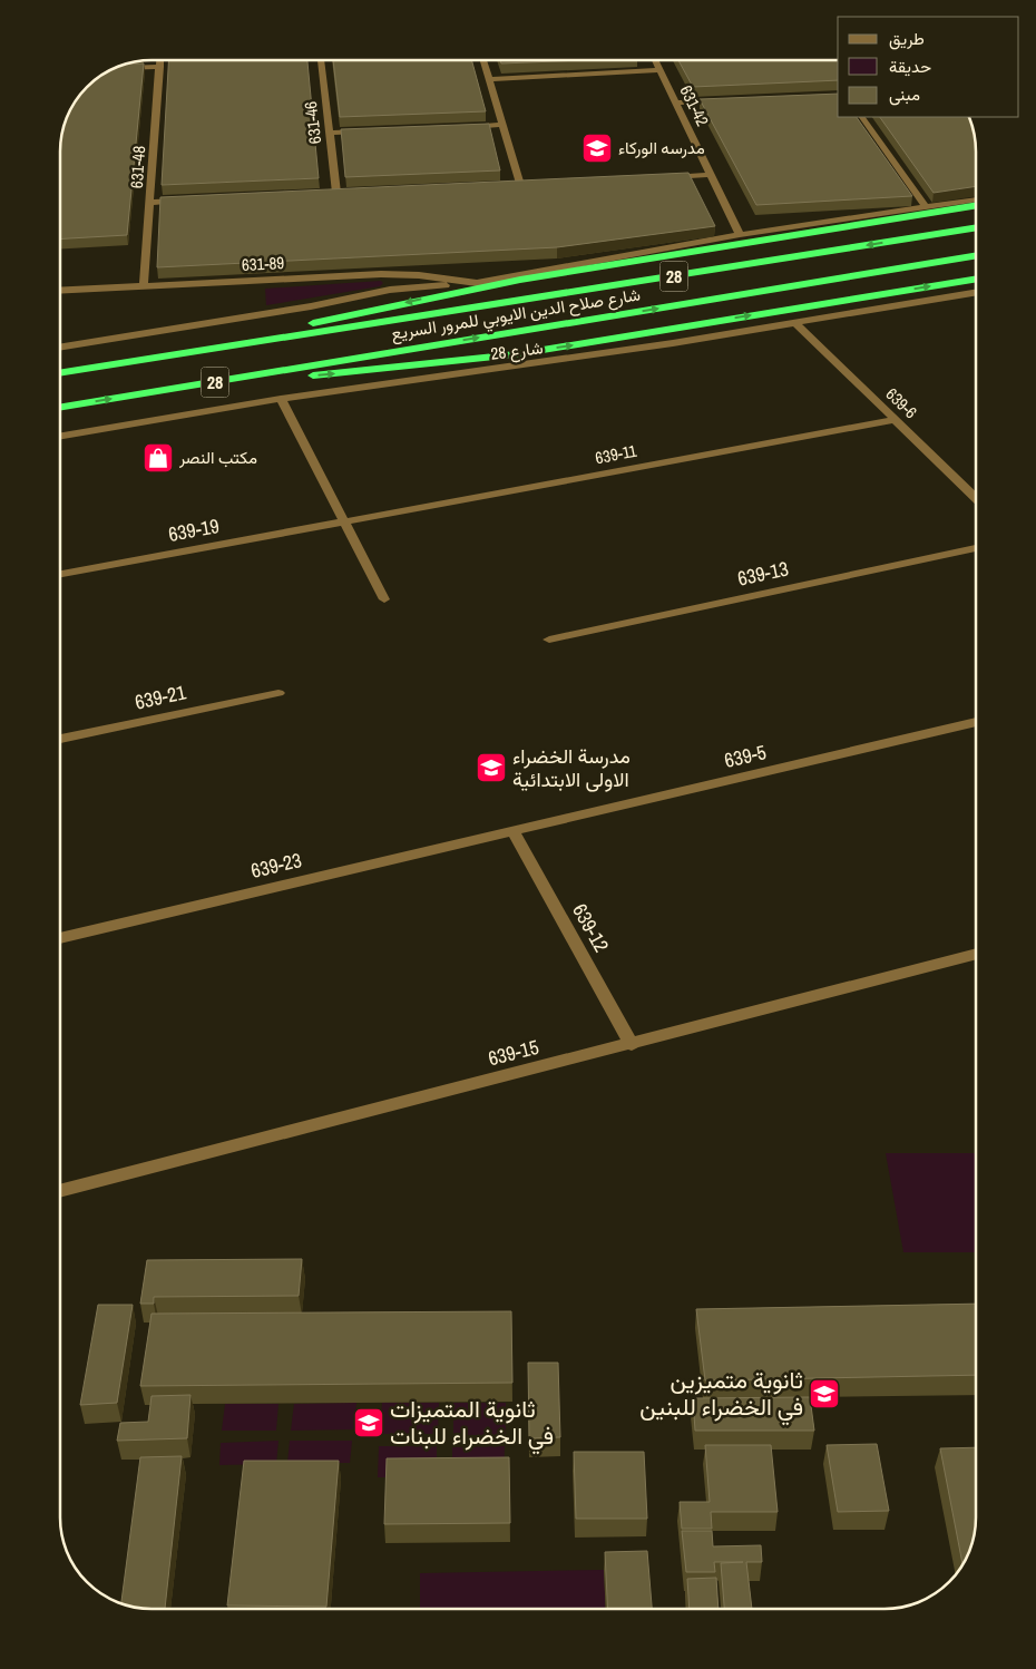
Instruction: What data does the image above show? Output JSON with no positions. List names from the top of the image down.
{
  "streets": {
    "highway": ["28", "شارع صلاح الدين الايوبي للمرور السريع"],
    "street": [
      "631-42",
      "631-46",
      "631-48",
      "631-89",
      "شارع 28",
      "639-6",
      "639-11",
      "639-19",
      "639-13",
      "639-21",
      "639-5",
      "639-23",
      "639-12",
      "639-15"
    ]
  },
  "crossings": [
    ["631-48", "631-89"],
    ["شارع 28", "639-6"],
    ["639-6", "639-11"],
    ["639-11", "639-19"],
    ["639-5", "639-23"],
    ["639-5", "639-12"],
    ["639-23", "639-12"],
    ["639-12", "639-15"]
  ],
  "places": {
    "school or university": [
      "مدرسه الوركاء",
      "مدرسة الخضراء الاولى الابتدائية",
      "ثانوية متميزين في الخضراء للبنين",
      "ثانوية المتميزات في الخضراء للبنات"
    ],
    "shop": ["مكتب النصر"]
  },
  "legend": ["طريق", "حديقة", "مبنى"]
}
